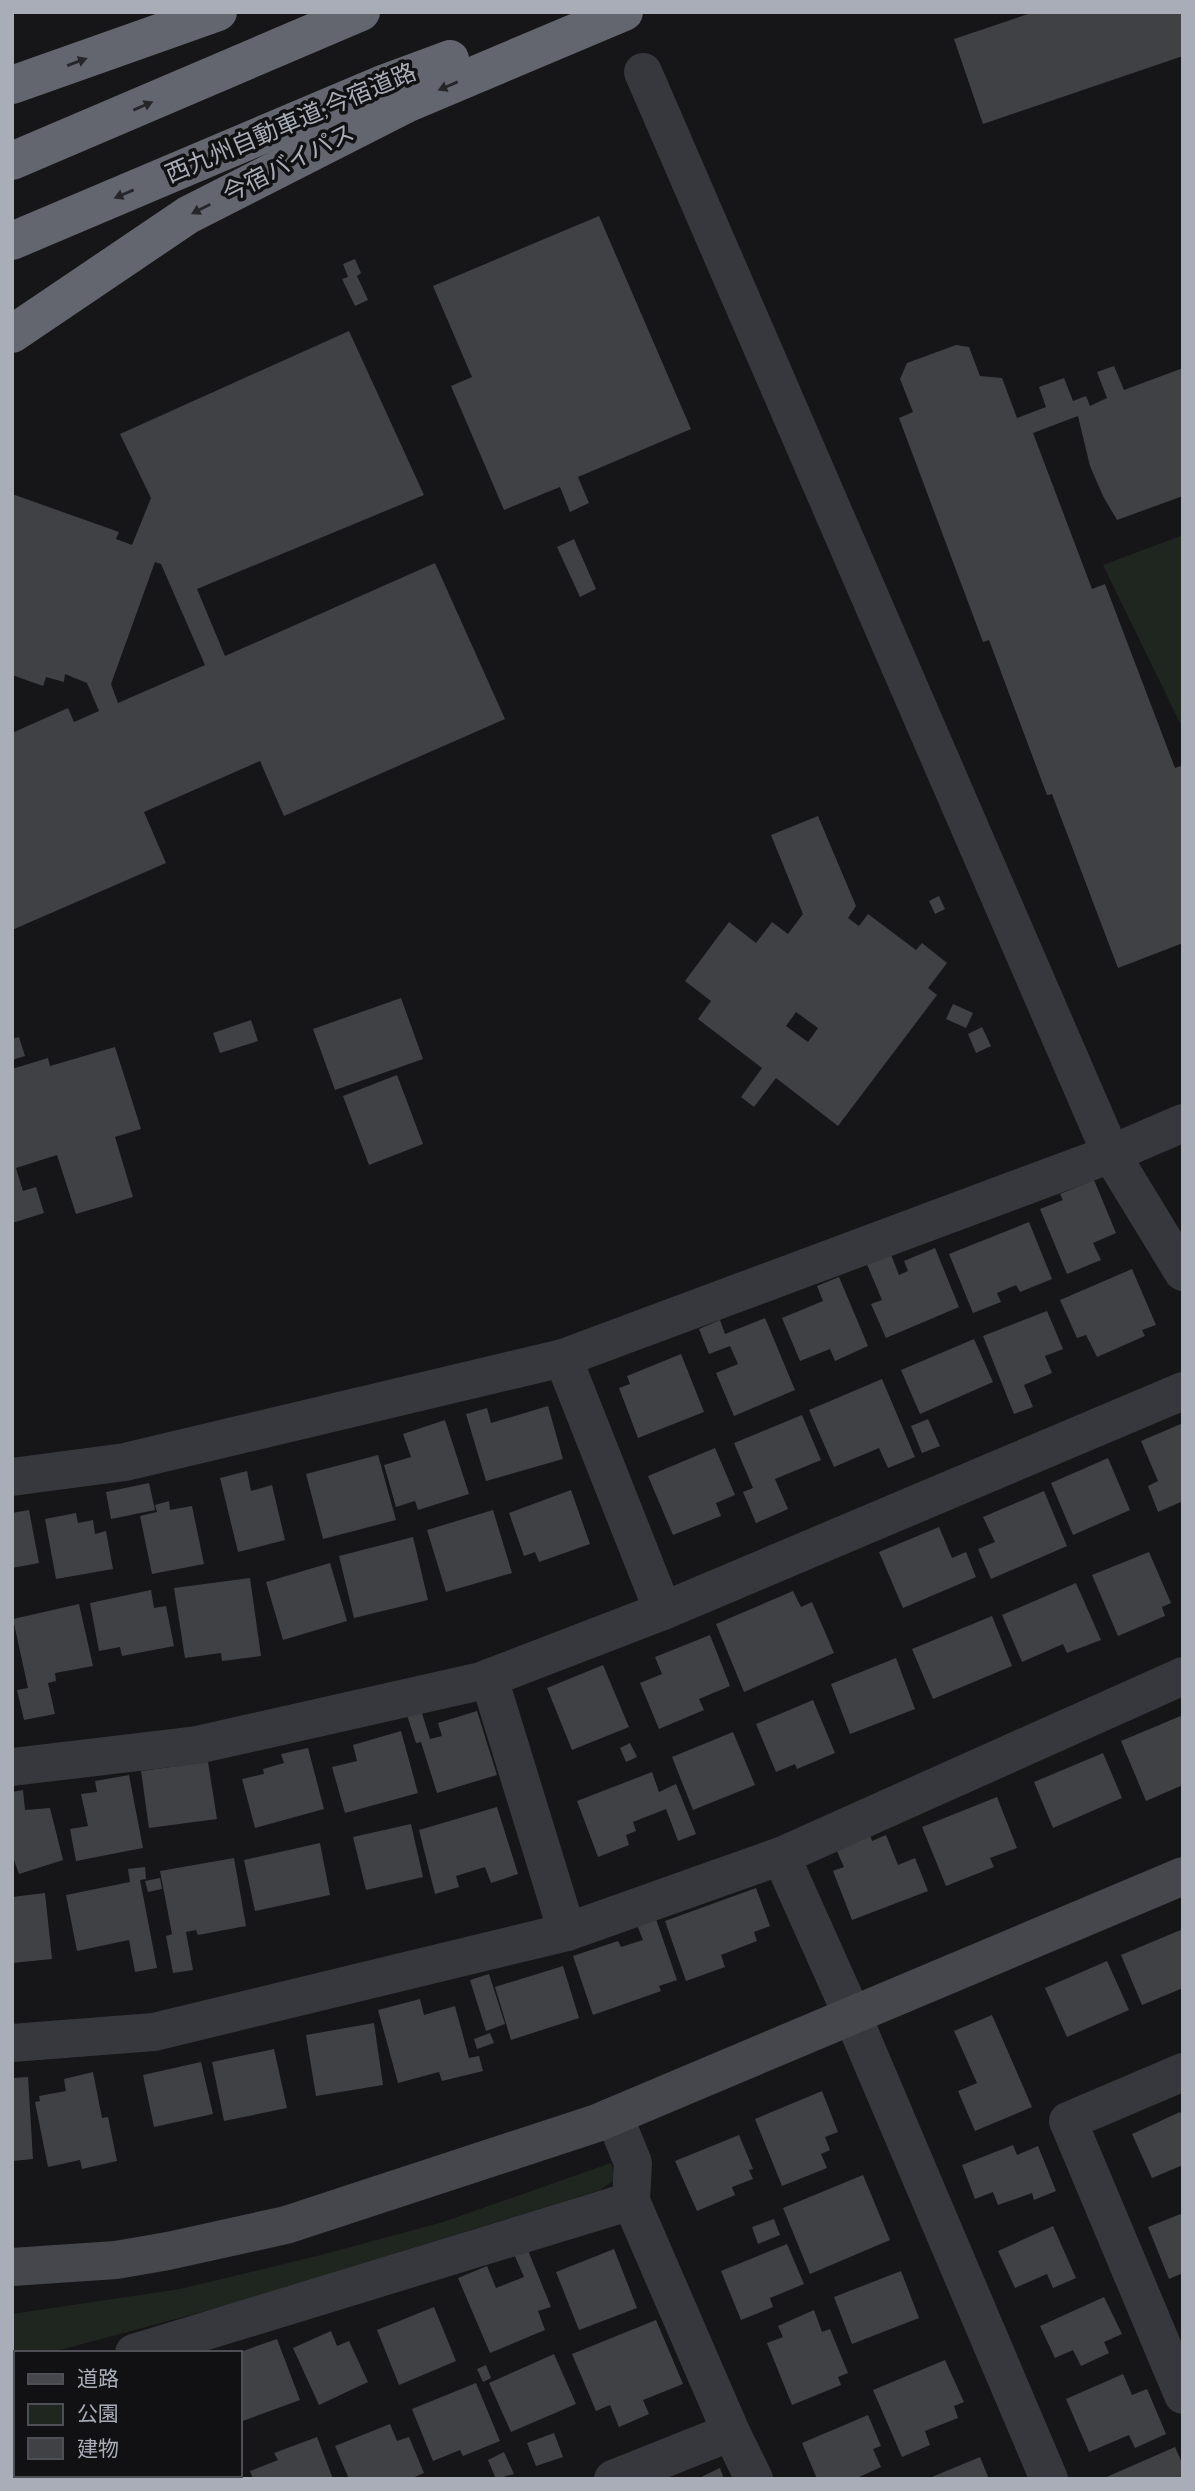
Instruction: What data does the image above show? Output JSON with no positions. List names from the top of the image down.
{
  "streets": {
    "highway": ["西九州自動車道;今宿道路", "今宿バイパス"]
  },
  "legend": ["道路", "公園", "建物"]
}
